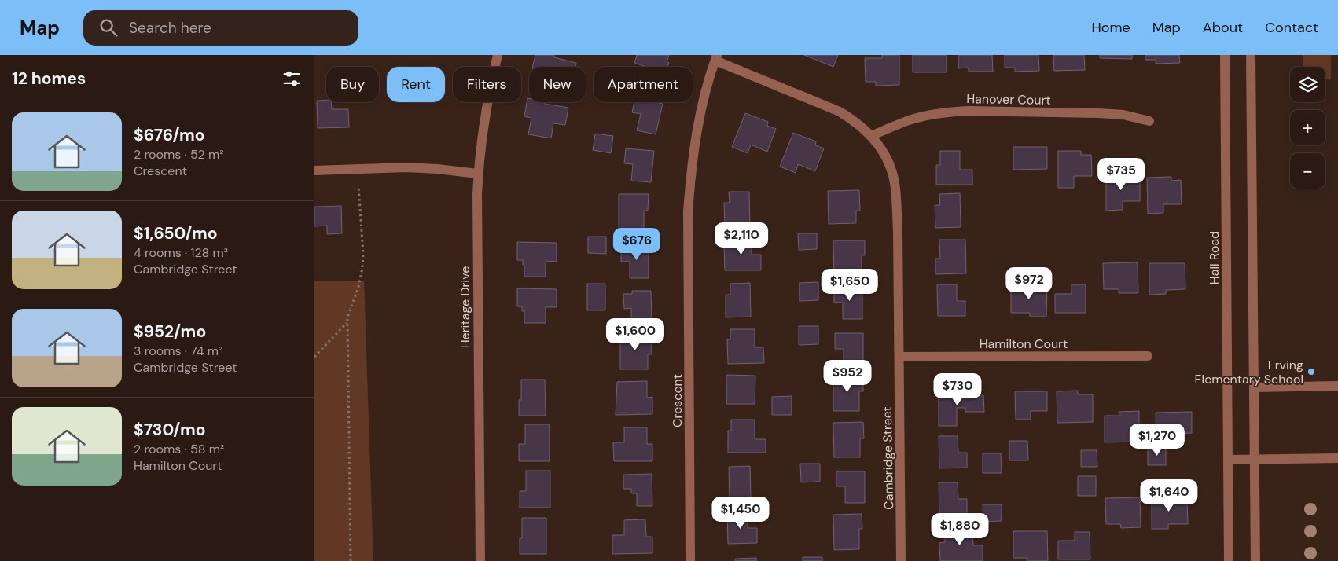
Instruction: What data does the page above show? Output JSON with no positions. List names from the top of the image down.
{
  "streets": {
    "street": [
      "Hanover Court",
      "Hall Road",
      "Heritage Drive",
      "Hamilton Court",
      "Crescent",
      "Cambridge Street"
    ]
  },
  "crossings": [
    ["Hanover Court", "Cambridge Street"],
    ["Hamilton Court", "Cambridge Street"],
    ["Crescent", "Cambridge Street"]
  ],
  "places": ["Erving Elementary School"],
  "page": {
    "header": "Map",
    "search": "Search here",
    "nav": [
      "Home",
      "Map",
      "About",
      "Contact"
    ],
    "heading": "12 homes",
    "map_buttons": ["+", "−"],
    "chip": [
      "Buy",
      "Rent",
      "Filters",
      "New",
      "Apartment"
    ],
    "list": [
      {
        "name": "$676/mo",
        "note": "2 rooms · 52 m² · Crescent"
      },
      {
        "name": "$1,650/mo",
        "note": "4 rooms · 128 m² · Cambridge Street"
      },
      {
        "name": "$952/mo",
        "note": "3 rooms · 74 m² · Cambridge Street"
      },
      {
        "name": "$730/mo",
        "note": "2 rooms · 58 m² · Hamilton Court"
      }
    ],
    "price": [
      "$735",
      "$2,110",
      "$676",
      "$972",
      "$1,650",
      "$1,600",
      "$952",
      "$730",
      "$1,270",
      "$1,640",
      "$1,450",
      "$1,880"
    ]
  }
}
